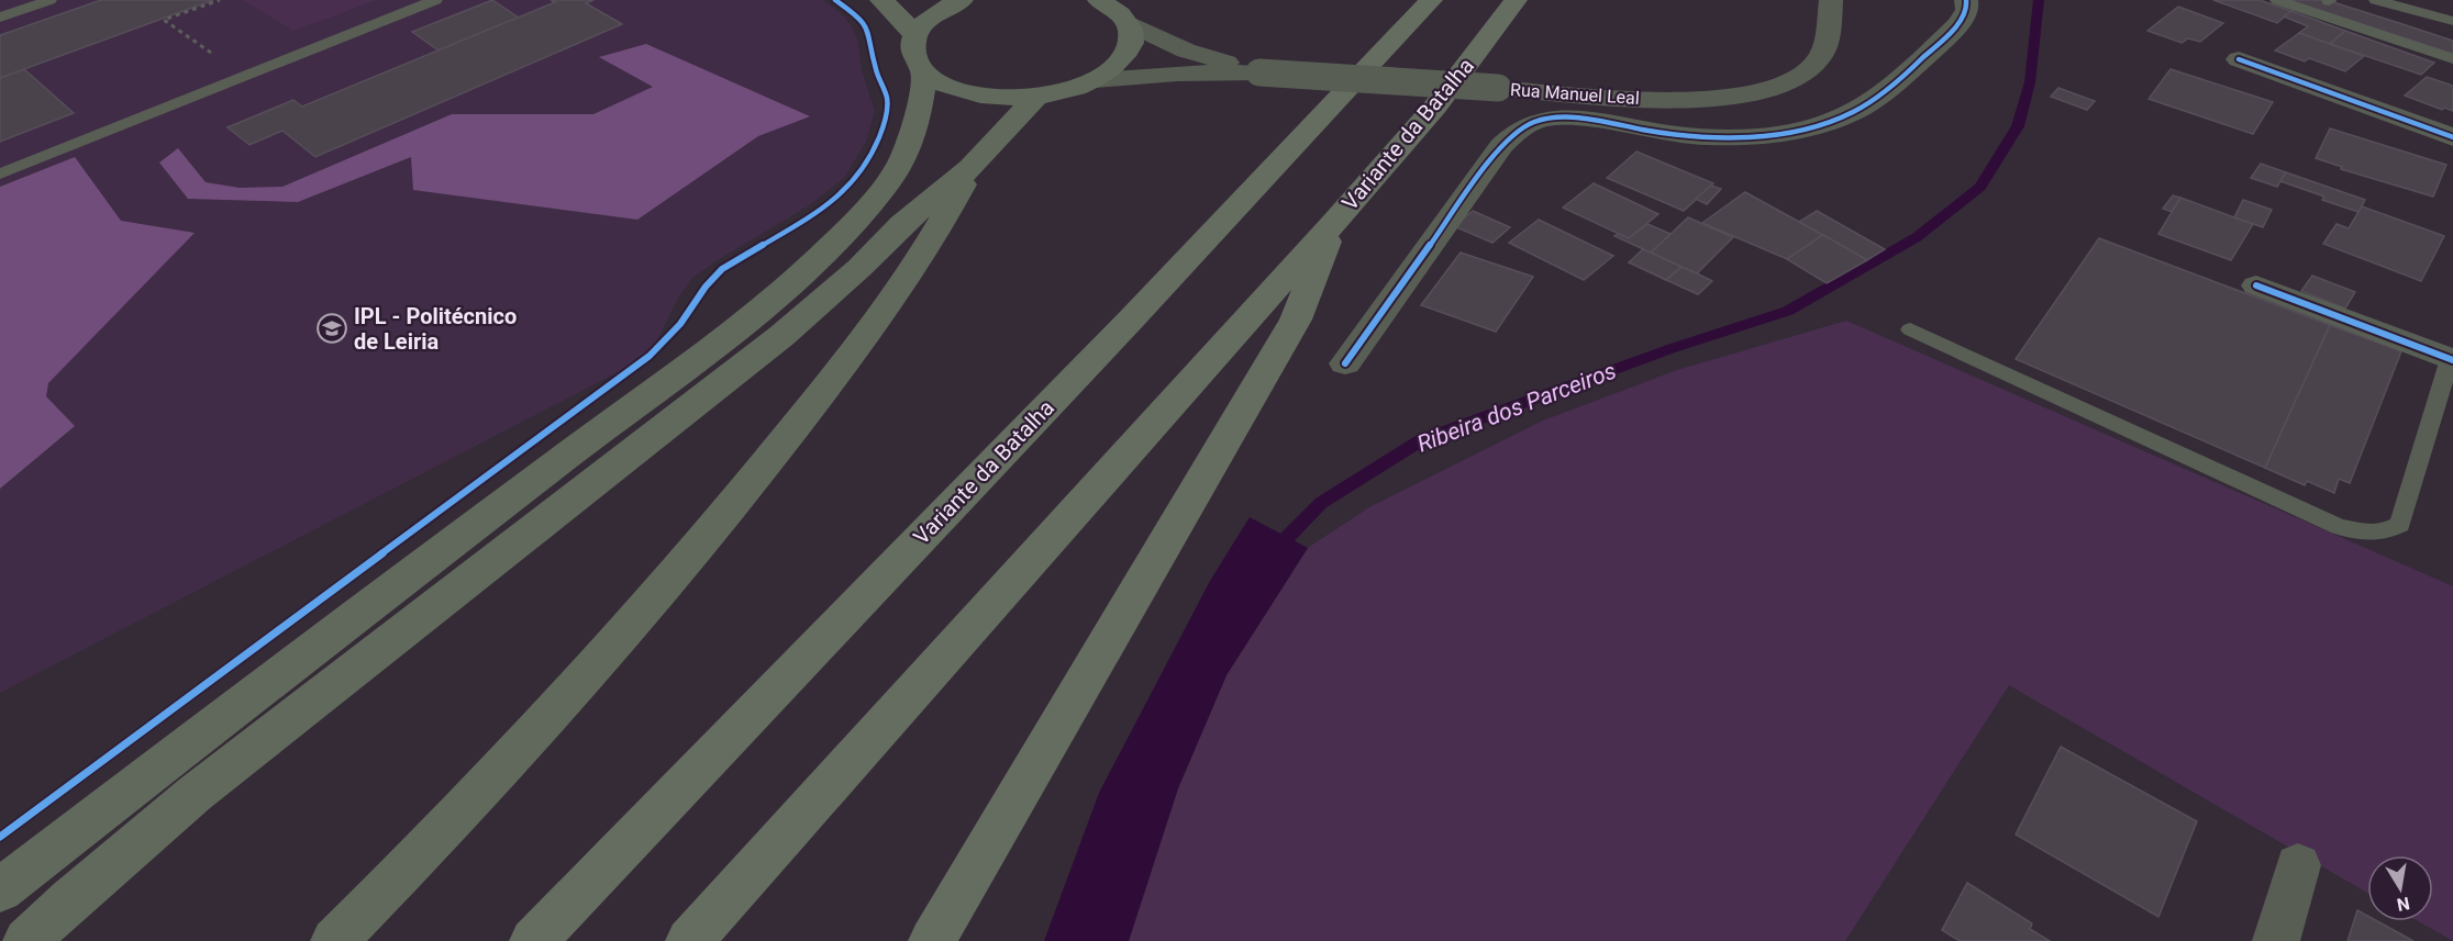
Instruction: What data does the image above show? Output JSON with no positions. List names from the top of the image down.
{
  "streets": {
    "highway": ["Variante da Batalha"],
    "street": ["Rua Manuel Leal"]
  },
  "water": ["Ribeira dos Parceiros"],
  "places": {
    "school or university": ["IPL - Politécnico de Leiria"]
  },
  "north": "bottom"
}
